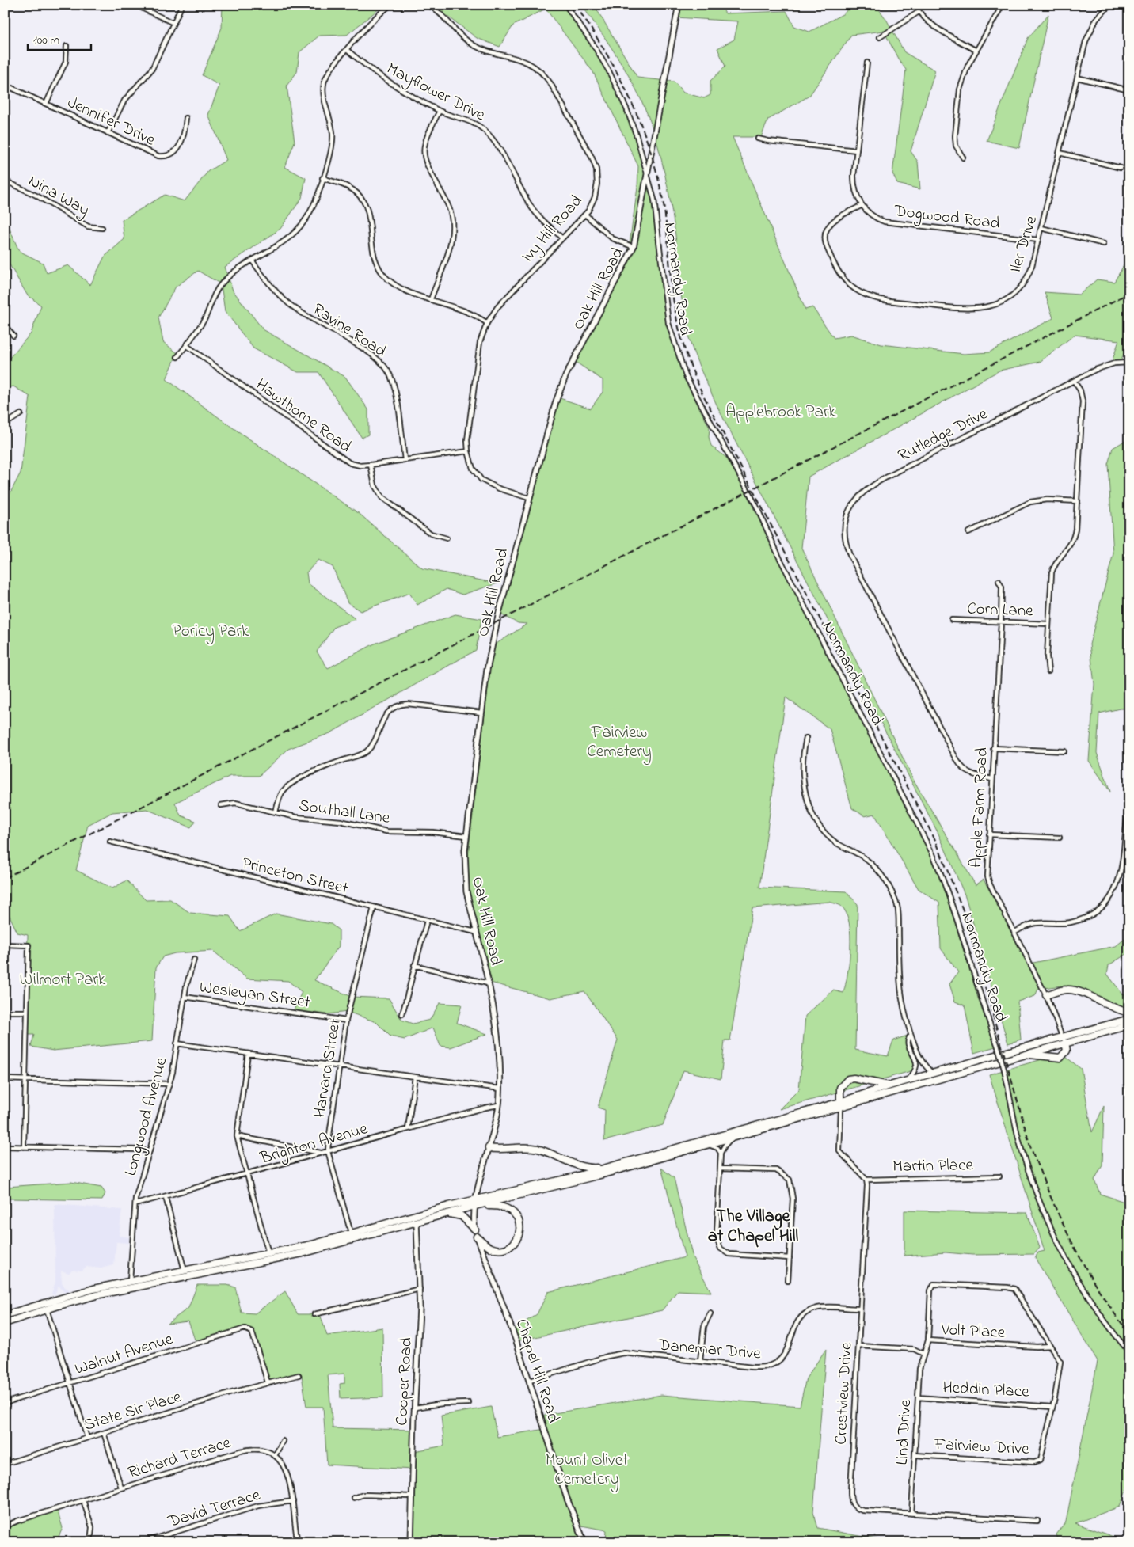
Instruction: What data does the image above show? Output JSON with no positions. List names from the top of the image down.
{
  "streets": {
    "street": [
      "Mayflower Drive",
      "Jennifer Drive",
      "Nina Way",
      "Dogwood Road",
      "Ivy Hill Road",
      "Iler Drive",
      "Normandy Road",
      "Oak Hill Road",
      "Ravine Road",
      "Hawthorne Road",
      "Rutledge Drive",
      "Corn Lane",
      "Apple Farm Road",
      "Southall Lane",
      "Princeton Street",
      "Wesleyan Street",
      "Harvard Street",
      "Longwood Avenue",
      "Brighton Avenue",
      "Martin Place",
      "Volt Place",
      "Danemar Drive",
      "Walnut Avenue",
      "Chapel Hill Road",
      "Cooper Road",
      "Heddin Place",
      "Crestview Drive",
      "State Sir Place",
      "Lind Drive",
      "Fairview Drive",
      "Richard Terrace",
      "David Terrace"
    ]
  },
  "crossings": [
    ["Mayflower Drive", "Ivy Hill Road"],
    ["Dogwood Road", "Iler Drive"],
    ["Ivy Hill Road", "Oak Hill Road"],
    ["Ivy Hill Road", "Hawthorne Road"],
    ["Normandy Road", "Oak Hill Road"],
    ["Oak Hill Road", "Southall Lane"],
    ["Oak Hill Road", "Princeton Street"],
    ["Oak Hill Road", "Brighton Avenue"],
    ["Oak Hill Road", "Chapel Hill Road"],
    ["Ravine Road", "Hawthorne Road"],
    ["Rutledge Drive", "Apple Farm Road"],
    ["Corn Lane", "Apple Farm Road"],
    ["Princeton Street", "Harvard Street"],
    ["Wesleyan Street", "Harvard Street"],
    ["Wesleyan Street", "Longwood Avenue"],
    ["Harvard Street", "Brighton Avenue"],
    ["Longwood Avenue", "Brighton Avenue"],
    ["Martin Place", "Crestview Drive"],
    ["Volt Place", "Crestview Drive"],
    ["Volt Place", "Lind Drive"],
    ["Volt Place", "Fairview Drive"],
    ["Danemar Drive", "Chapel Hill Road"],
    ["Danemar Drive", "Crestview Drive"],
    ["Walnut Avenue", "State Sir Place"],
    ["Heddin Place", "Lind Drive"],
    ["Heddin Place", "Fairview Drive"],
    ["Crestview Drive", "Lind Drive"],
    ["Lind Drive", "Fairview Drive"]
  ],
  "districts": ["The Village at Chapel Hill"],
  "parks": [
    "Applebrook Park",
    "Poricy Park",
    "Fairview Cemetery",
    "Wilmort Park",
    "Mount Olivet Cemetery"
  ],
  "scale_bar": "100 m"
}
